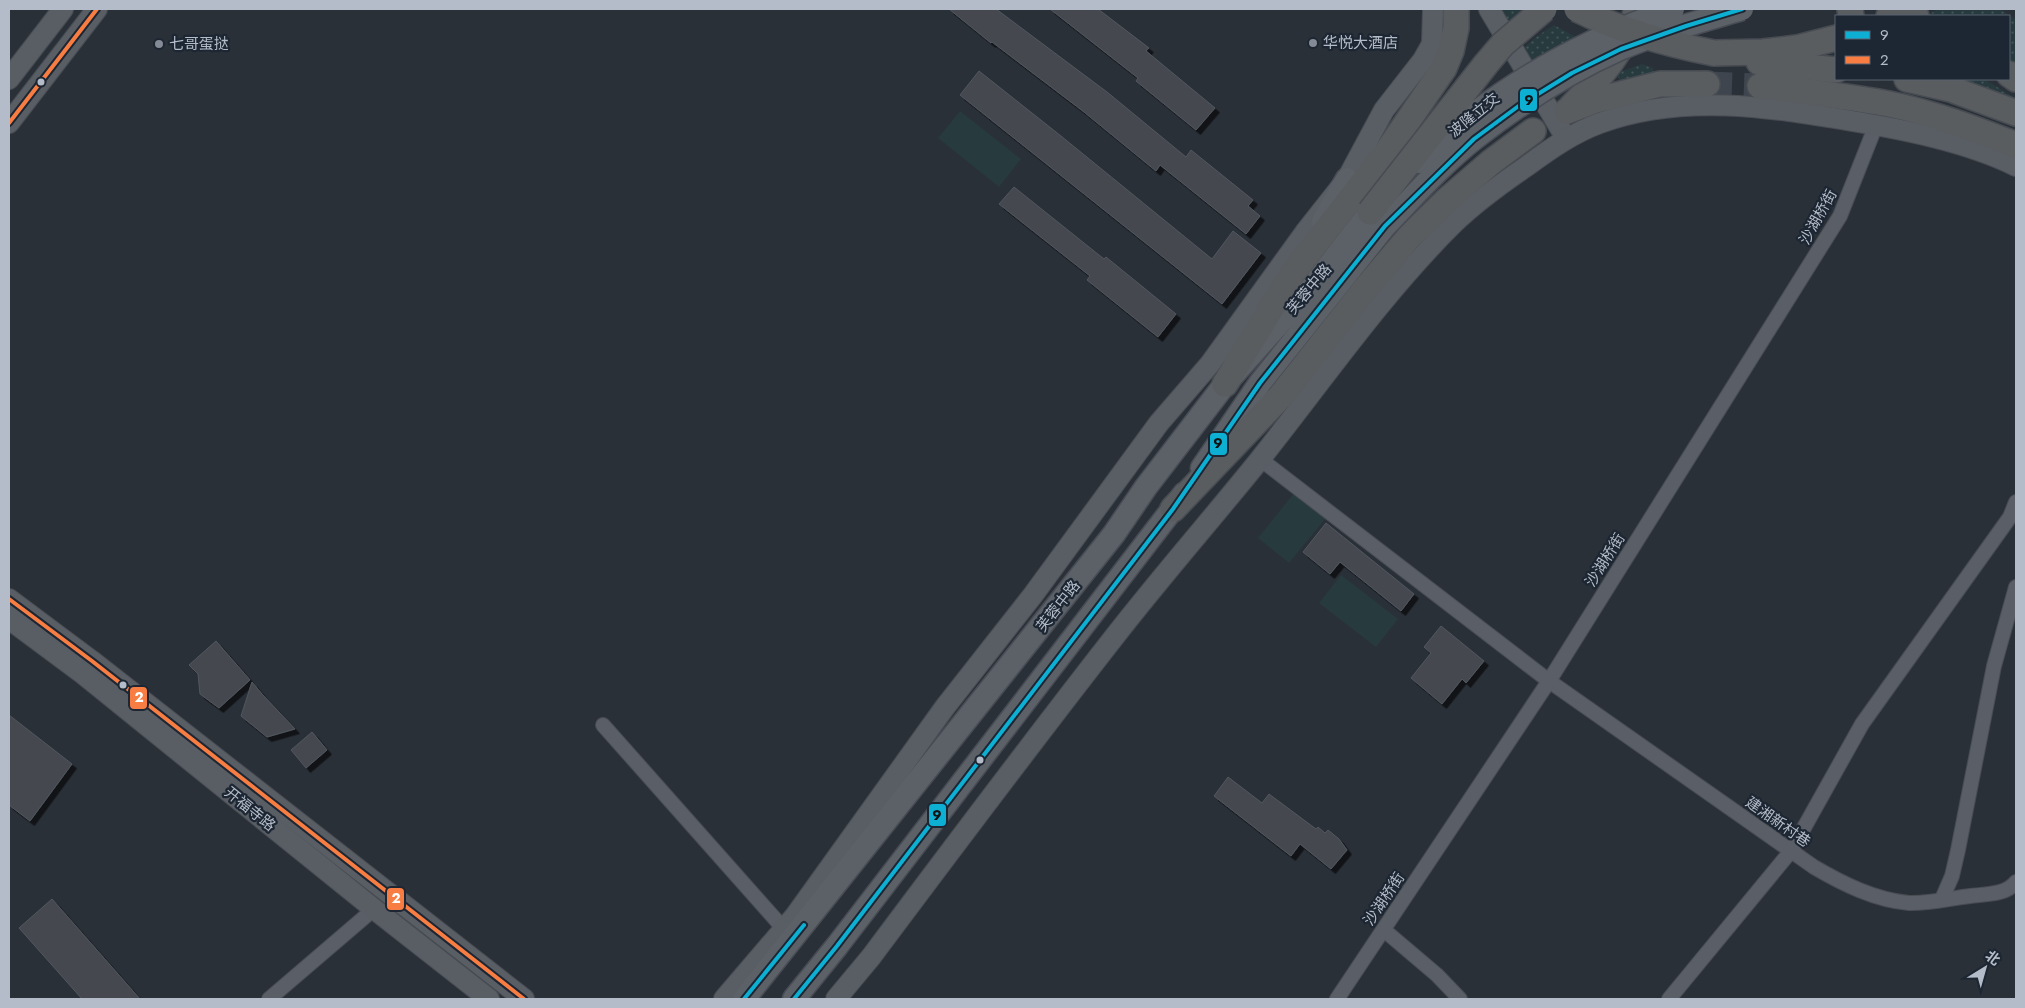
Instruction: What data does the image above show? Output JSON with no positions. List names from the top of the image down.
{
  "streets": {
    "main road": ["波隆立交", "芙蓉中路"],
    "street": ["沙湖桥街", "开福寺路", "建湘新村巷"]
  },
  "crossings": [
    ["波隆立交", "芙蓉中路"],
    ["沙湖桥街", "建湘新村巷"]
  ],
  "places": ["华悦大酒店", "七哥蛋挞"],
  "lines": ["transit line 9", "transit line 2"],
  "legend": ["9", "2"],
  "north": "top right"
}
